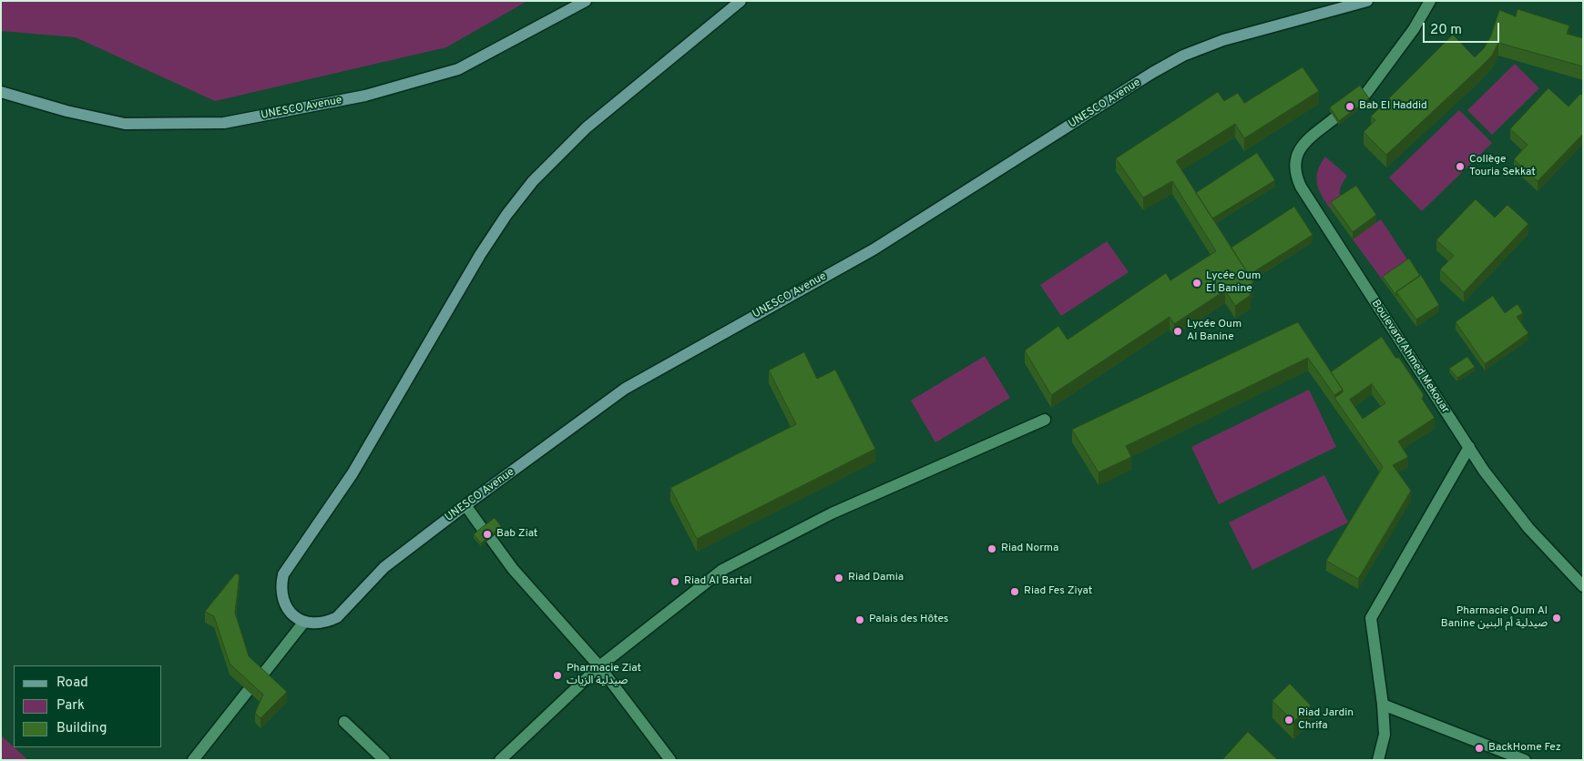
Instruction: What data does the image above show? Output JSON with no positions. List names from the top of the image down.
{
  "streets": {
    "main road": ["UNESCO Avenue"],
    "street": ["Boulevard Ahmed Mekouar"]
  },
  "places": [
    "Bab El Haddid",
    "Collège Touria Sekkat",
    "Lycée Oum El Banine",
    "Lycée Oum Al Banine",
    "Bab Ziat",
    "Riad Norma",
    "Riad Damia",
    "Riad Al Bartal",
    "Riad Fes Ziyat",
    "Pharmacie Oum Al Banine صيدلية أم البنين",
    "Palais des Hôtes",
    "Pharmacie Ziat صيدلية الزيات",
    "Riad Jardin Chrifa",
    "BackHome Fez"
  ],
  "legend": ["Road", "Park", "Building"],
  "scale_bar": "20 m"
}
